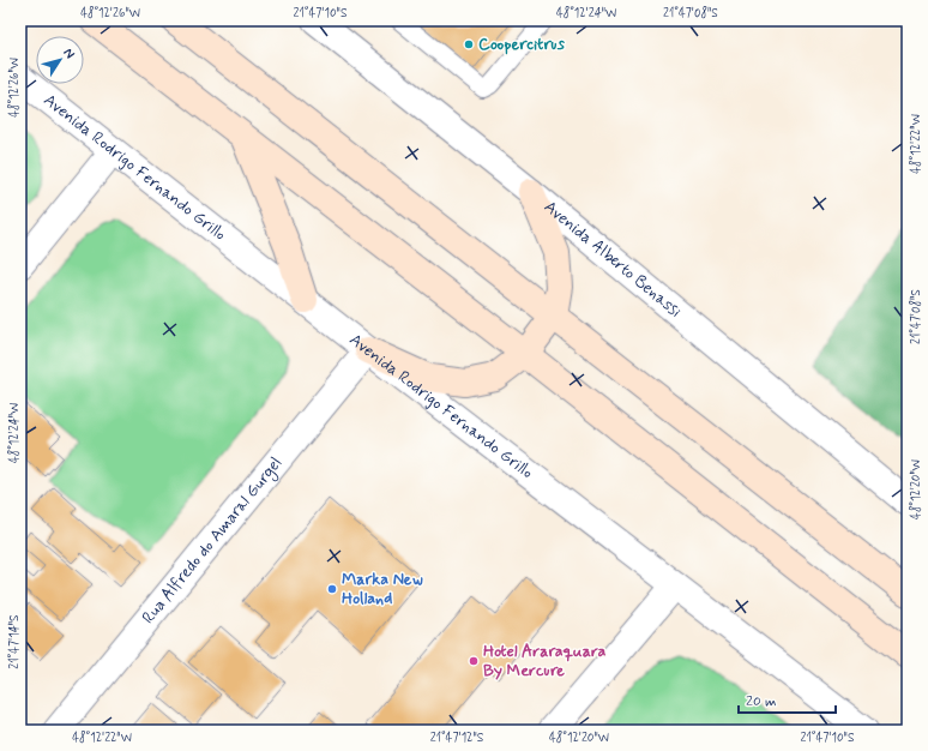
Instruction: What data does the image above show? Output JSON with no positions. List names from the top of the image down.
{
  "streets": {
    "street": ["Avenida Rodrigo Fernando Grillo", "Avenida Alberto Benassi", "Rua Alfredo do Amaral Gurgel"]
  },
  "crossings": [
    ["Avenida Rodrigo Fernando Grillo", "Rua Alfredo do Amaral Gurgel"]
  ],
  "places": ["Coopercitrus", "Marka New Holland", "Hotel Araraquara By Mercure"],
  "scale_bar": "20 m",
  "north": "top right",
  "coordinates": [
    "48°12'26\"W",
    "21°47'10\"S",
    "48°12'24\"W",
    "21°47'08\"S",
    "48°12'22\"W",
    "48°12'20\"W",
    "21°47'14\"S",
    "21°47'12\"S"
  ]
}
